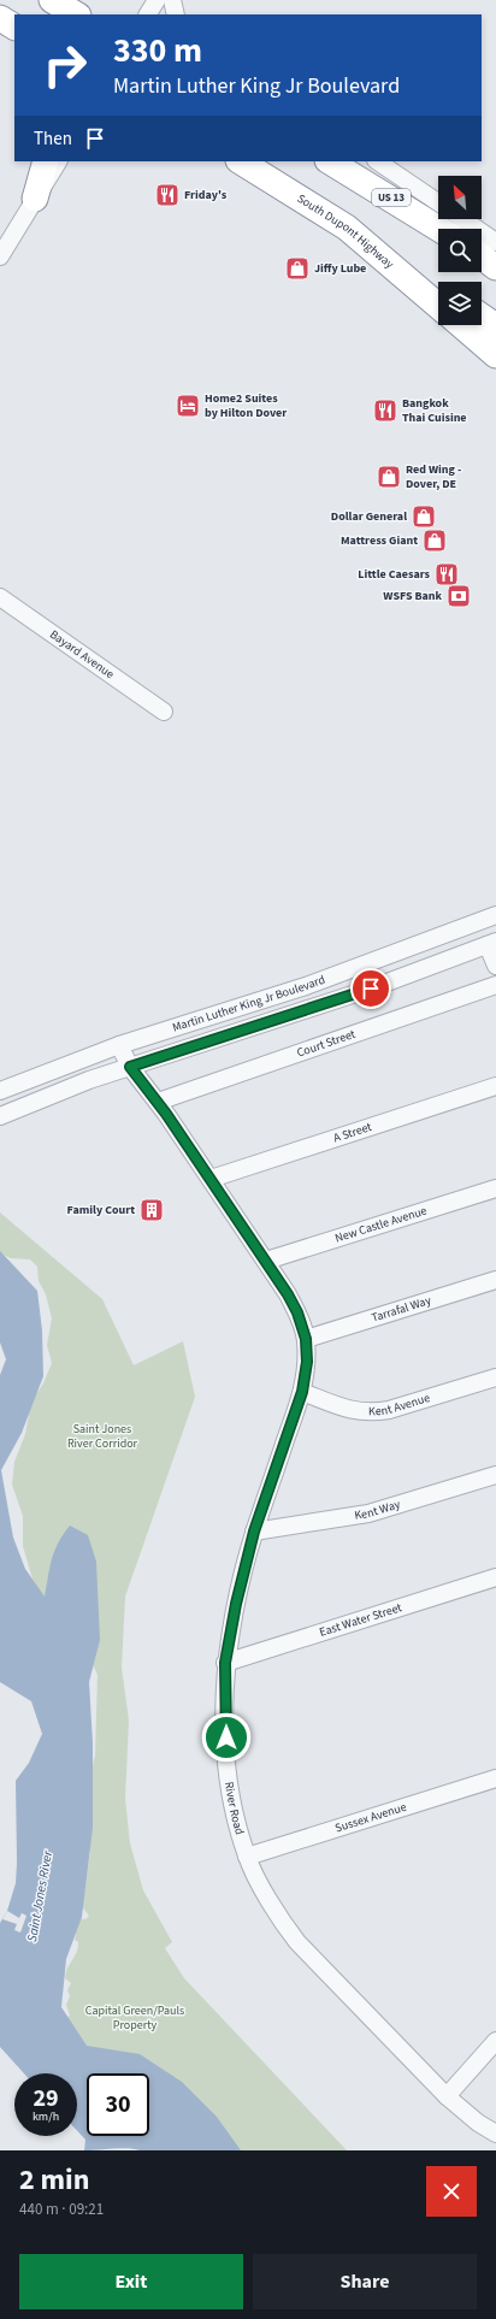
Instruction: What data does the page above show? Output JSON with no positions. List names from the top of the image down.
{
  "streets": {
    "highway": ["US 13", "South Dupont Highway"],
    "street": [
      "Bayard Avenue",
      "Martin Luther King Jr Boulevard",
      "Court Street",
      "A Street",
      "New Castle Avenue",
      "Tarrafal Way",
      "Kent Avenue",
      "Kent Way",
      "East Water Street",
      "River Road",
      "Sussex Avenue"
    ]
  },
  "crossings": [
    ["Martin Luther King Jr Boulevard", "River Road"],
    ["Court Street", "River Road"],
    ["A Street", "River Road"],
    ["New Castle Avenue", "River Road"],
    ["Tarrafal Way", "River Road"],
    ["Kent Avenue", "River Road"],
    ["Kent Way", "River Road"],
    ["East Water Street", "River Road"],
    ["River Road", "Sussex Avenue"]
  ],
  "water": ["Saint Jones River"],
  "parks": ["Saint Jones River Corridor", "Capital Green/Pauls Property"],
  "places": {
    "restaurant": ["Friday's", "Bangkok Thai Cuisine", "Little Caesars"],
    "shop": [
      "Jiffy Lube",
      "Red Wing - Dover, DE",
      "Dollar General",
      "Mattress Giant"
    ],
    "hotel": ["Home2 Suites by Hilton Dover"],
    "bank": ["WSFS Bank"],
    "building": ["Family Court"]
  },
  "north": "top left",
  "page": {
    "turn": ["330 m", "Martin Luther King Jr Boulevard"],
    "then": "Then",
    "speed": "29 km/h",
    "limit": "30",
    "heading": ["2 min", "440 m · 09:21"],
    "buttons": ["Exit", "Share"]
  }
}
